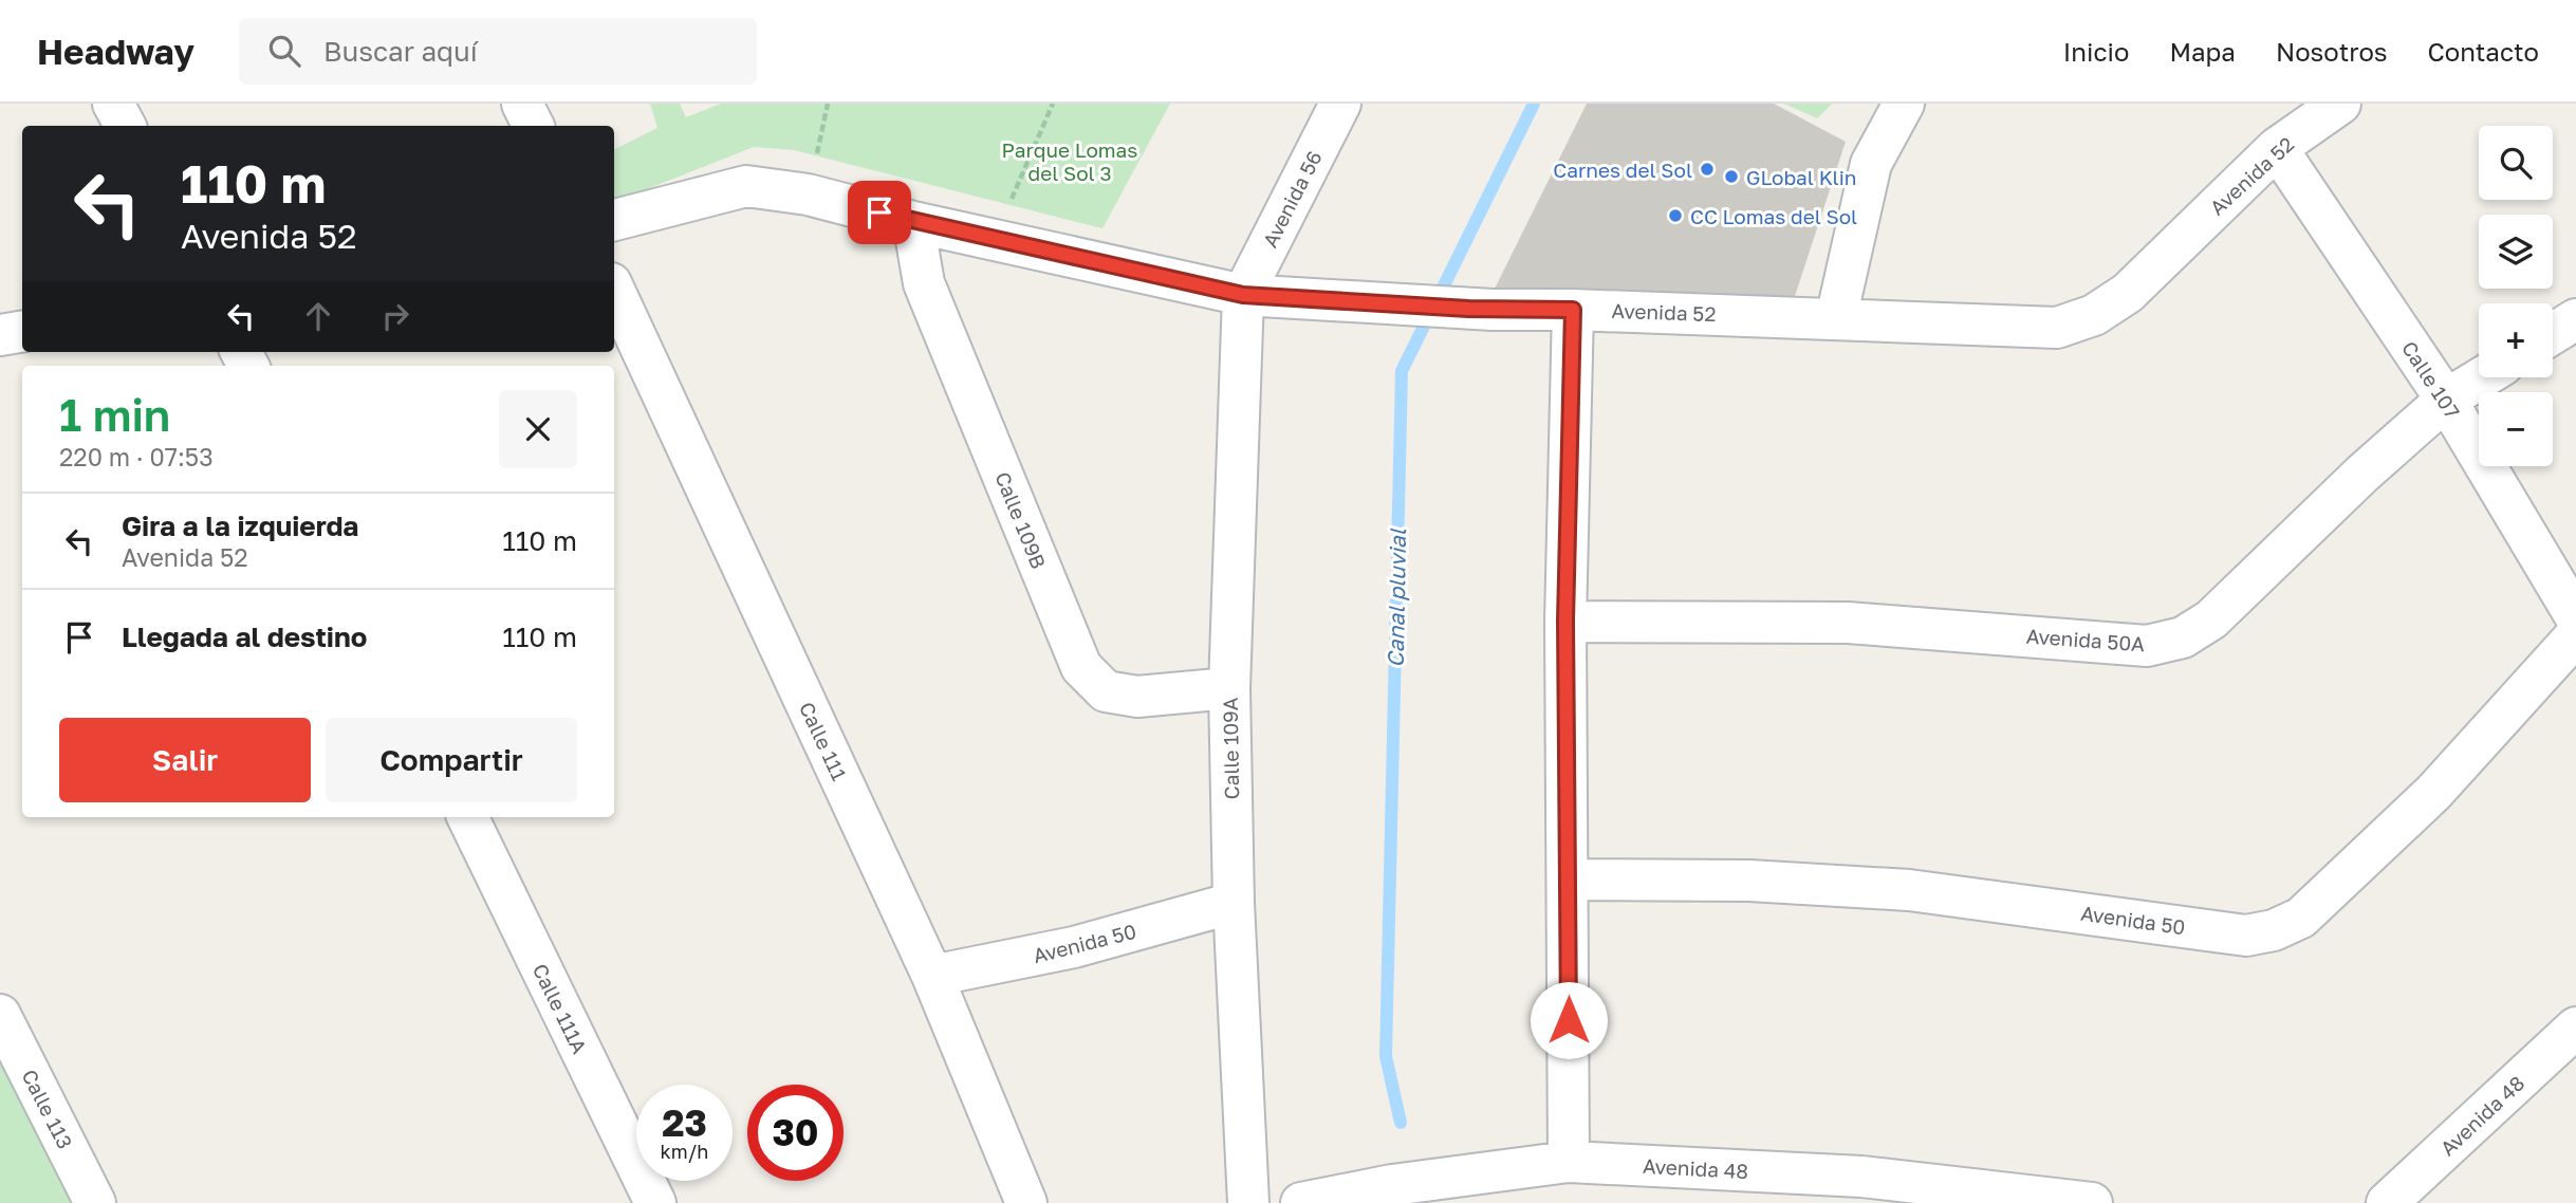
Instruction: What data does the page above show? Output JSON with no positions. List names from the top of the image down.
{
  "streets": {
    "street": [
      "Avenida 52",
      "Avenida 56",
      "Calle 107",
      "Calle 109B",
      "Avenida 50A",
      "Calle 111",
      "Calle 109A",
      "Avenida 50",
      "Calle 111A",
      "Calle 113",
      "Avenida 48"
    ]
  },
  "crossings": [
    ["Avenida 52", "Avenida 56"],
    ["Avenida 52", "Calle 107"],
    ["Avenida 52", "Calle 109B"],
    ["Avenida 52", "Calle 109A"],
    ["Avenida 56", "Calle 109A"],
    ["Calle 107", "Avenida 50A"],
    ["Calle 109B", "Calle 109A"],
    ["Calle 111", "Avenida 50"],
    ["Calle 109A", "Avenida 50"]
  ],
  "water": ["Canal pluvial"],
  "parks": ["Parque Lomas del Sol 3"],
  "places": ["Carnes del Sol", "GLobal Klin", "CC Lomas del Sol"],
  "page": {
    "header": "Headway",
    "search": "Buscar aquí",
    "nav": [
      "Inicio",
      "Mapa",
      "Nosotros",
      "Contacto"
    ],
    "map_buttons": ["+", "−"],
    "turn": ["110 m", "Avenida 52"],
    "heading": ["1 min", "220 m · 07:53"],
    "list": [
      {
        "name": "Gira a la izquierda",
        "note": "Avenida 52",
        "value": "110 m"
      },
      {
        "name": "Llegada al destino",
        "value": "110 m"
      }
    ],
    "buttons": ["Salir", "Compartir"],
    "speed": "23 km/h",
    "limit": "30"
  }
}
